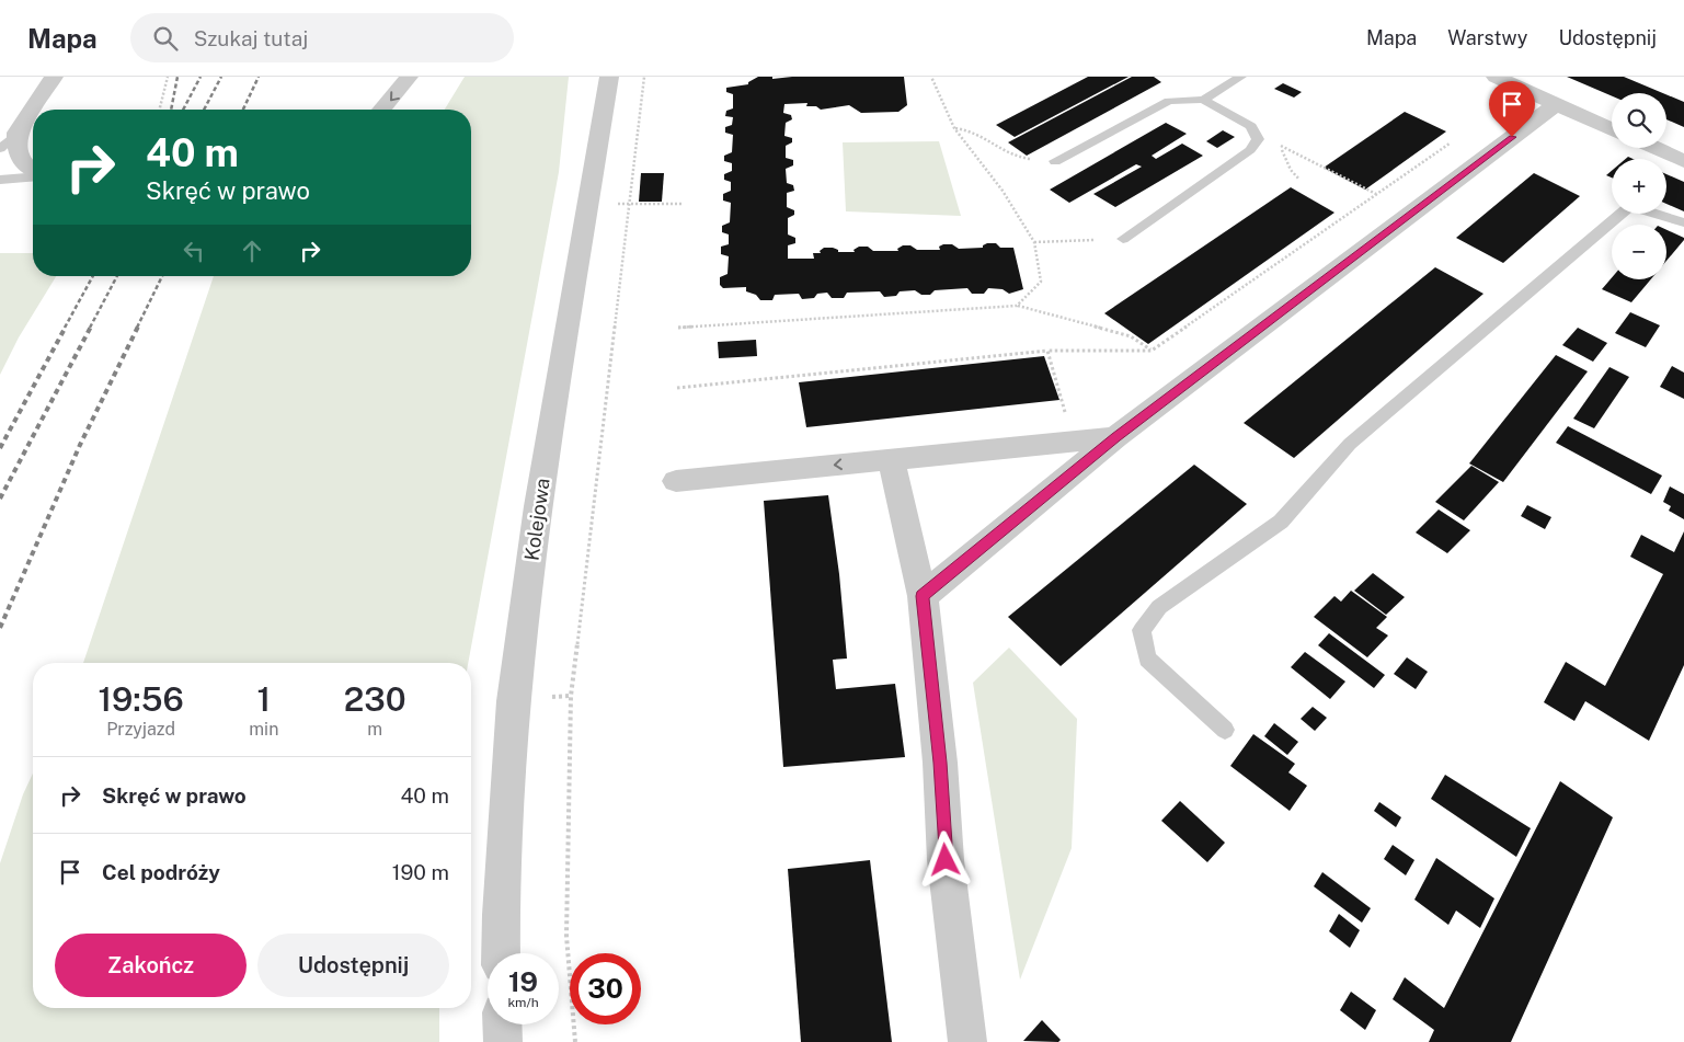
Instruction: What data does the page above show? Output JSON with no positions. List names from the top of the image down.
{
  "streets": {
    "street": ["Kolejowa"]
  },
  "page": {
    "header": "Mapa",
    "search": "Szukaj tutaj",
    "nav": ["Mapa", "Warstwy", "Udostępnij"],
    "map_buttons": ["+", "−"],
    "turn": ["40 m", "Skręć w prawo"],
    "eta": [
      "19:56",
      "Przyjazd",
      "1",
      "min",
      "230",
      "m"
    ],
    "list": [
      {
        "name": "Skręć w prawo",
        "value": "40 m"
      },
      {
        "name": "Cel podróży",
        "value": "190 m"
      }
    ],
    "buttons": ["Zakończ", "Udostępnij"],
    "speed": "19 km/h",
    "limit": "30"
  }
}
